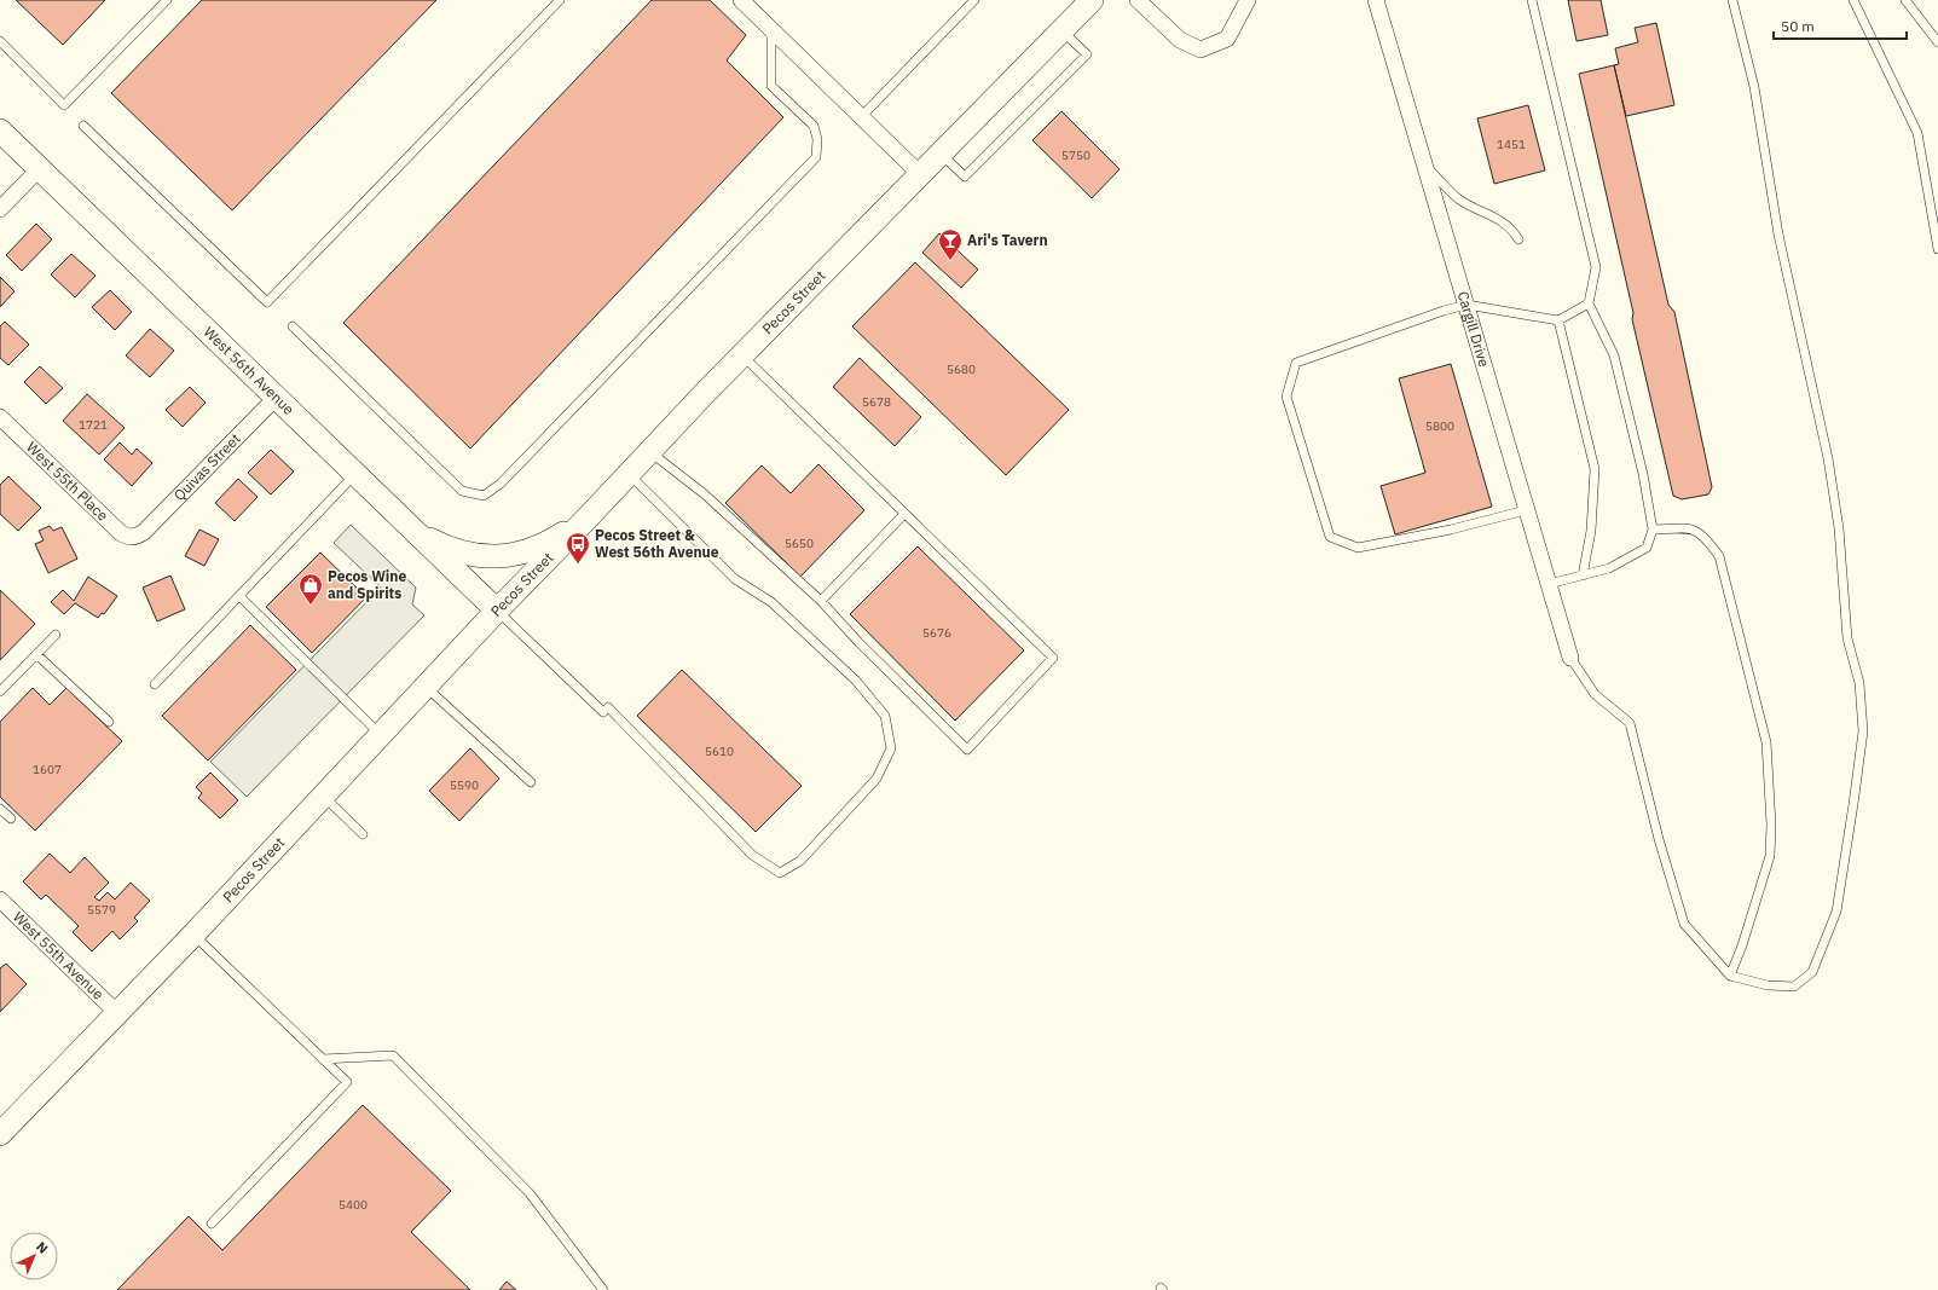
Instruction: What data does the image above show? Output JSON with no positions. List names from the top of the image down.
{
  "streets": {
    "main road": ["Pecos Street", "West 56th Avenue"],
    "street": [
      "Cargill Drive",
      "Quivas Street",
      "West 55th Place",
      "West 55th Avenue"
    ]
  },
  "crossings": [
    ["Pecos Street", "West 56th Avenue"],
    ["Pecos Street", "West 55th Avenue"],
    ["West 56th Avenue", "Quivas Street"],
    ["Quivas Street", "West 55th Place"]
  ],
  "places": {
    "bar": ["Ari's Tavern"],
    "bus stop": ["Pecos Street & West 56th Avenue"],
    "shop": ["Pecos Wine and Spirits"]
  },
  "house_numbers": [
    "1451",
    "5750",
    "5680",
    "5678",
    "1721",
    "5800",
    "5650",
    "5676",
    "5610",
    "1607",
    "5590",
    "5579",
    "5400"
  ],
  "scale_bar": "50 m",
  "north": "top right"
}
